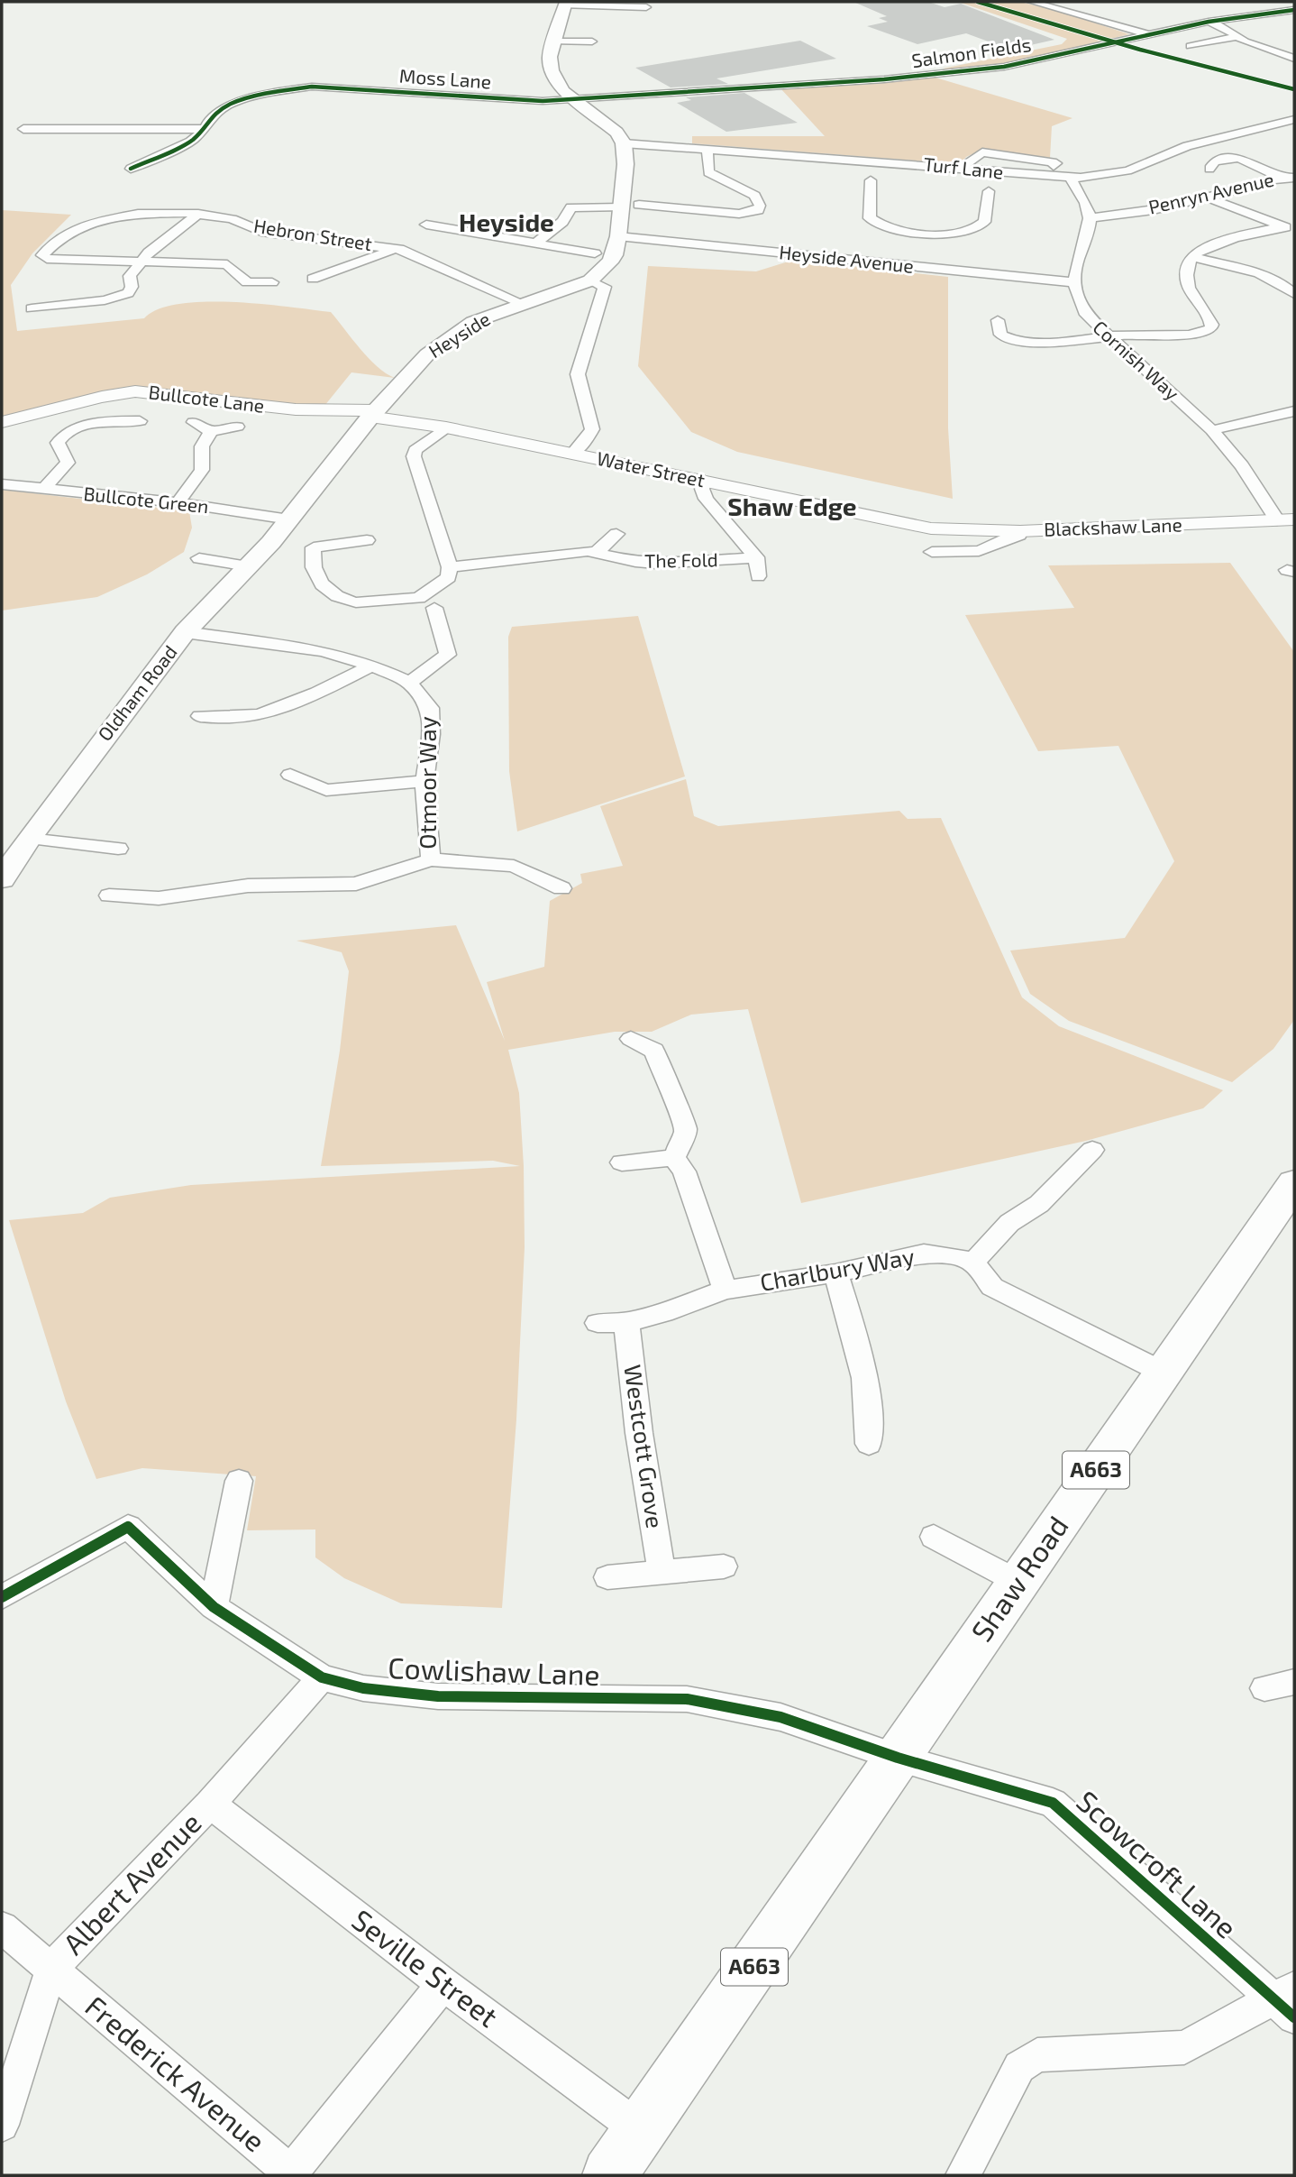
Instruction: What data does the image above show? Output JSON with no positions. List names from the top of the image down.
{
  "streets": {
    "main road": [
      "Heyside",
      "Oldham Road",
      "A663",
      "Shaw Road"
    ],
    "street": [
      "Salmon Fields",
      "Moss Lane",
      "Turf Lane",
      "Penryn Avenue",
      "Hebron Street",
      "Heyside Avenue",
      "Cornish Way",
      "Bullcote Lane",
      "Water Street",
      "Bullcote Green",
      "Blackshaw Lane",
      "The Fold",
      "Otmoor Way",
      "Charlbury Way",
      "Westcott Grove",
      "Cowlishaw Lane",
      "Scowcroft Lane",
      "Albert Avenue",
      "Seville Street",
      "Frederick Avenue"
    ]
  },
  "crossings": [
    ["Salmon Fields", "Moss Lane"],
    ["Turf Lane", "Heyside"],
    ["Hebron Street", "Heyside"],
    ["Heyside Avenue", "Heyside"],
    ["Heyside Avenue", "Cornish Way"],
    ["Heyside", "Bullcote Lane"],
    ["Heyside", "Water Street"],
    ["Heyside", "Bullcote Green"],
    ["Heyside", "Oldham Road"],
    ["Cornish Way", "Blackshaw Lane"],
    ["Bullcote Lane", "Water Street"],
    ["Water Street", "Blackshaw Lane"],
    ["Bullcote Green", "Oldham Road"],
    ["Oldham Road", "Otmoor Way"],
    ["Charlbury Way", "Westcott Grove"],
    ["A663", "Shaw Road"],
    ["A663", "Cowlishaw Lane"],
    ["A663", "Scowcroft Lane"],
    ["A663", "Seville Street"],
    ["Shaw Road", "Cowlishaw Lane"],
    ["Shaw Road", "Scowcroft Lane"],
    ["Cowlishaw Lane", "Scowcroft Lane"],
    ["Cowlishaw Lane", "Albert Avenue"],
    ["Albert Avenue", "Seville Street"],
    ["Albert Avenue", "Frederick Avenue"]
  ],
  "districts": ["Heyside", "Shaw Edge"]
}
